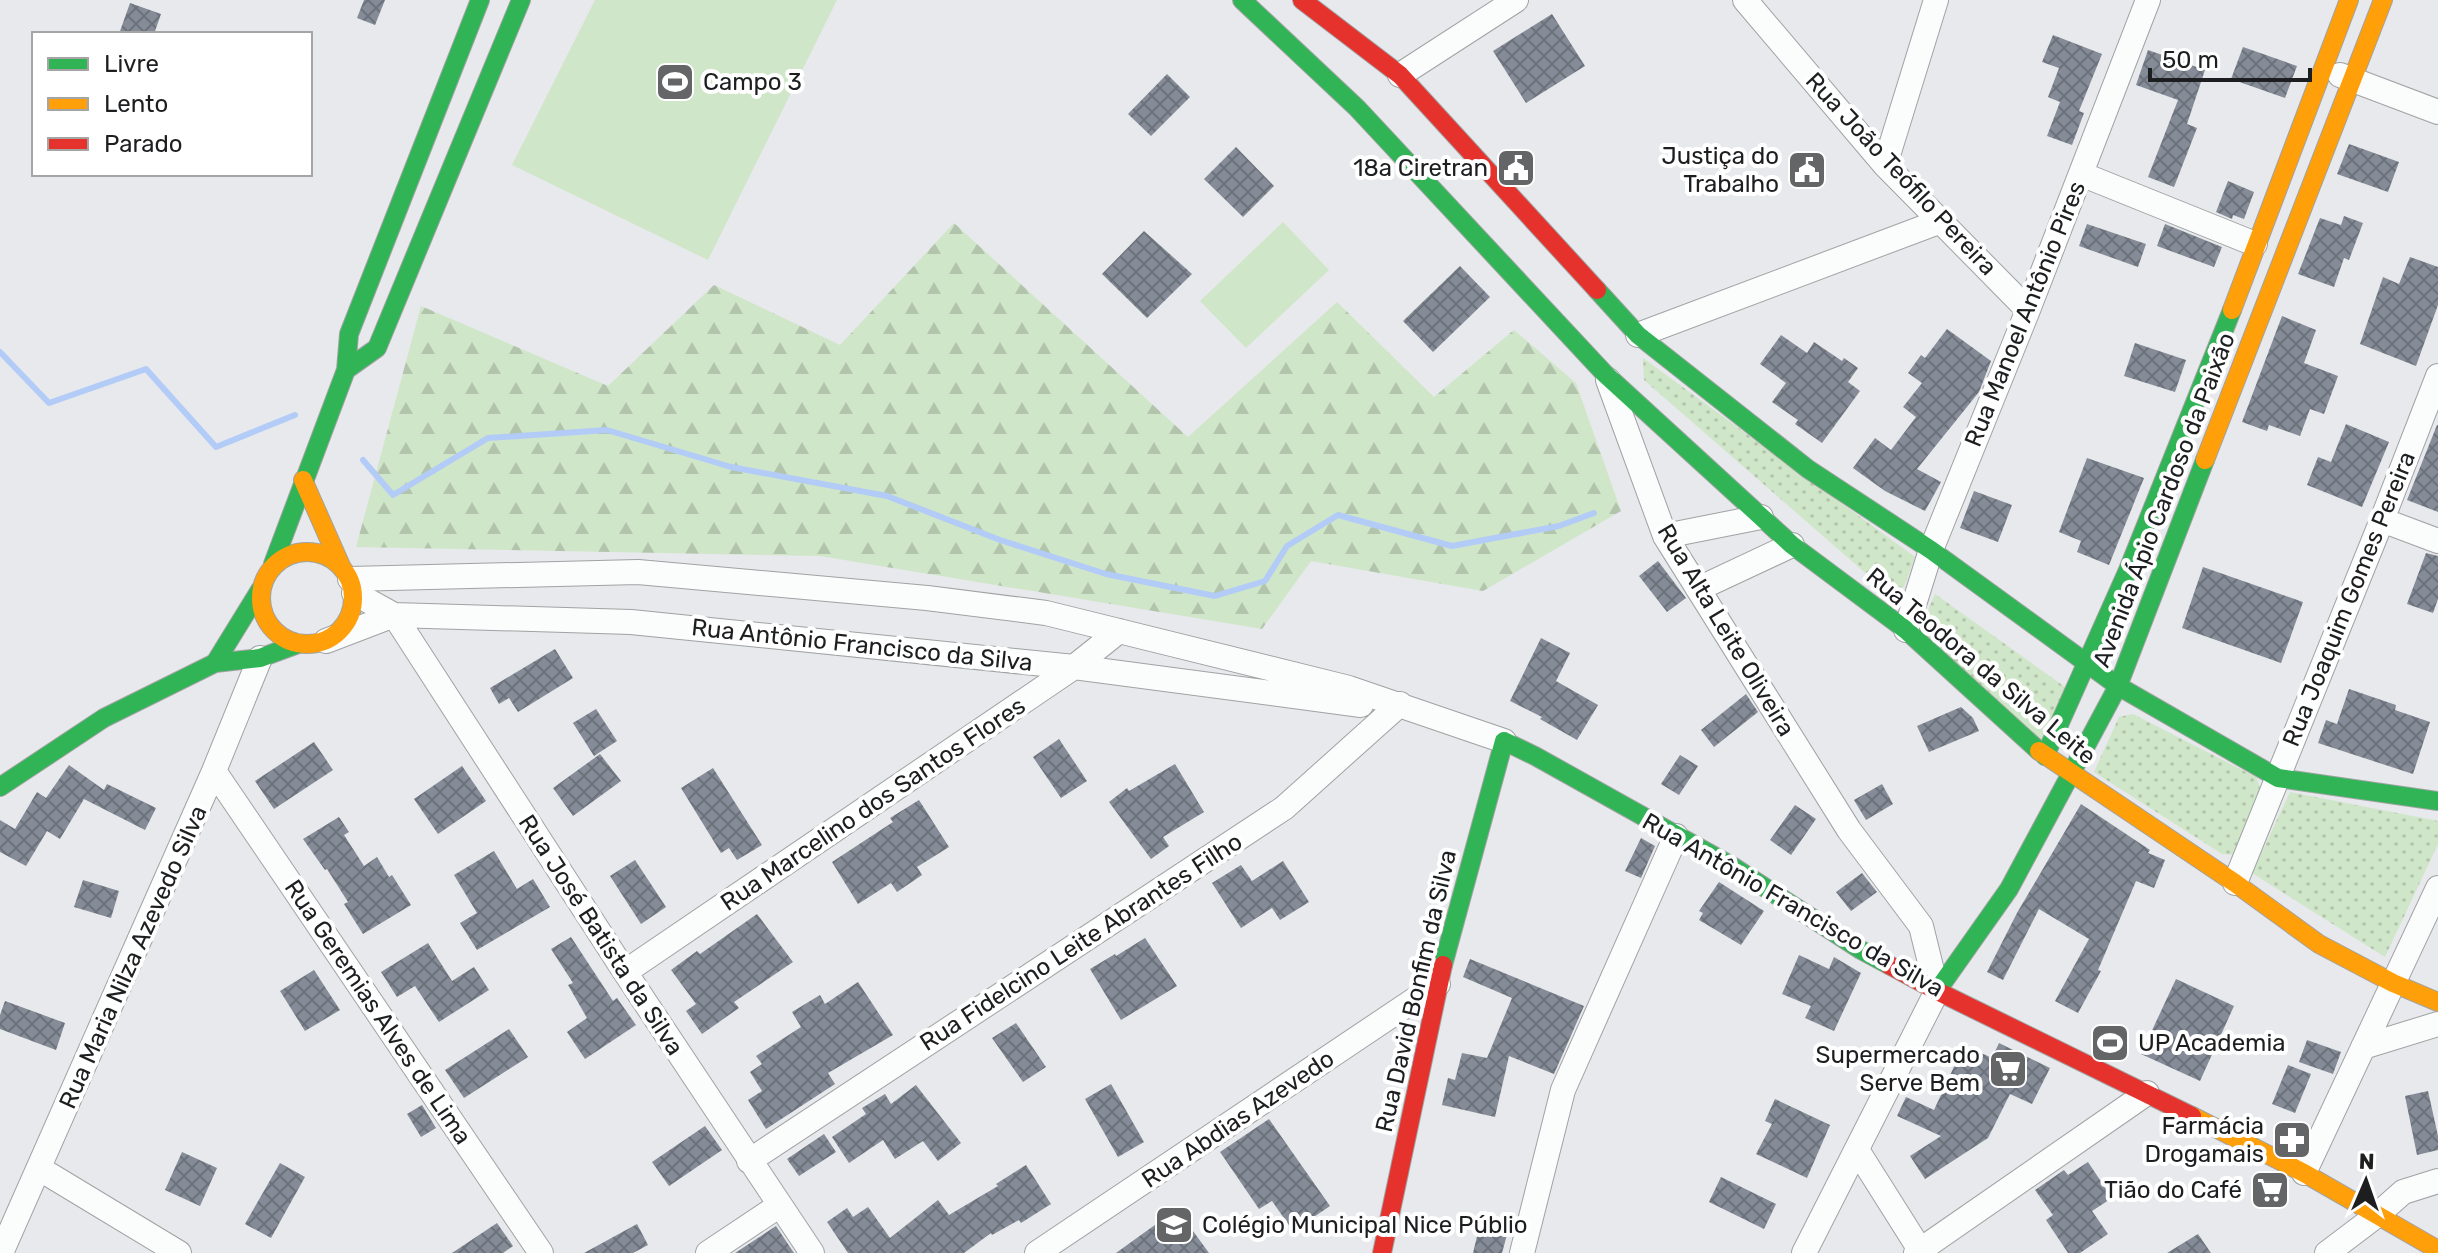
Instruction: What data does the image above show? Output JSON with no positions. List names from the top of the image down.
{
  "streets": {
    "main road": [
      "Avenida Ápio Cardoso da Paixão",
      "Rua Alta Leite Oliveira",
      "Rua Antônio Francisco da Silva",
      "Rua Teodora da Silva Leite",
      "Rua David Bonfim da Silva"
    ],
    "street": [
      "Rua João Teófilo Pereira",
      "Rua Manoel Antônio Pires",
      "Rua Joaquim Gomes Pereira",
      "Rua Marcelino dos Santos Flores",
      "Rua José Batista da Silva",
      "Rua Fidelcino Leite Abrantes Filho",
      "Rua Maria Nilza Azevedo Silva",
      "Rua Geremias Alves de Lima",
      "Rua Abdias Azevedo"
    ]
  },
  "crossings": [
    ["Rua João Teófilo Pereira", "Rua Manoel Antônio Pires"],
    ["Rua Manoel Antônio Pires", "Rua Teodora da Silva Leite"],
    ["Avenida Ápio Cardoso da Paixão", "Rua Alta Leite Oliveira"],
    ["Avenida Ápio Cardoso da Paixão", "Rua Antônio Francisco da Silva"],
    ["Avenida Ápio Cardoso da Paixão", "Rua Teodora da Silva Leite"],
    ["Rua Joaquim Gomes Pereira", "Rua Teodora da Silva Leite"],
    ["Rua Alta Leite Oliveira", "Rua Antônio Francisco da Silva"],
    ["Rua Alta Leite Oliveira", "Rua Teodora da Silva Leite"],
    ["Rua Antônio Francisco da Silva", "Rua Marcelino dos Santos Flores"],
    ["Rua Antônio Francisco da Silva", "Rua José Batista da Silva"],
    ["Rua Antônio Francisco da Silva", "Rua Fidelcino Leite Abrantes Filho"],
    ["Rua Antônio Francisco da Silva", "Rua David Bonfim da Silva"],
    ["Rua Marcelino dos Santos Flores", "Rua José Batista da Silva"],
    ["Rua José Batista da Silva", "Rua Fidelcino Leite Abrantes Filho"],
    ["Rua Maria Nilza Azevedo Silva", "Rua Geremias Alves de Lima"],
    ["Rua David Bonfim da Silva", "Rua Abdias Azevedo"]
  ],
  "places": {
    "sports": ["Campo 3", "UP Academia"],
    "public building": ["18a Ciretran", "Justiça do Trabalho"],
    "supermarket": ["Supermercado Serve Bem", "Tião do Café"],
    "pharmacy": ["Farmácia Drogamais"],
    "school or university": ["Colégio Municipal Nice Públio"]
  },
  "legend": ["Livre", "Lento", "Parado"],
  "scale_bar": "50 m",
  "north": "top"
}
